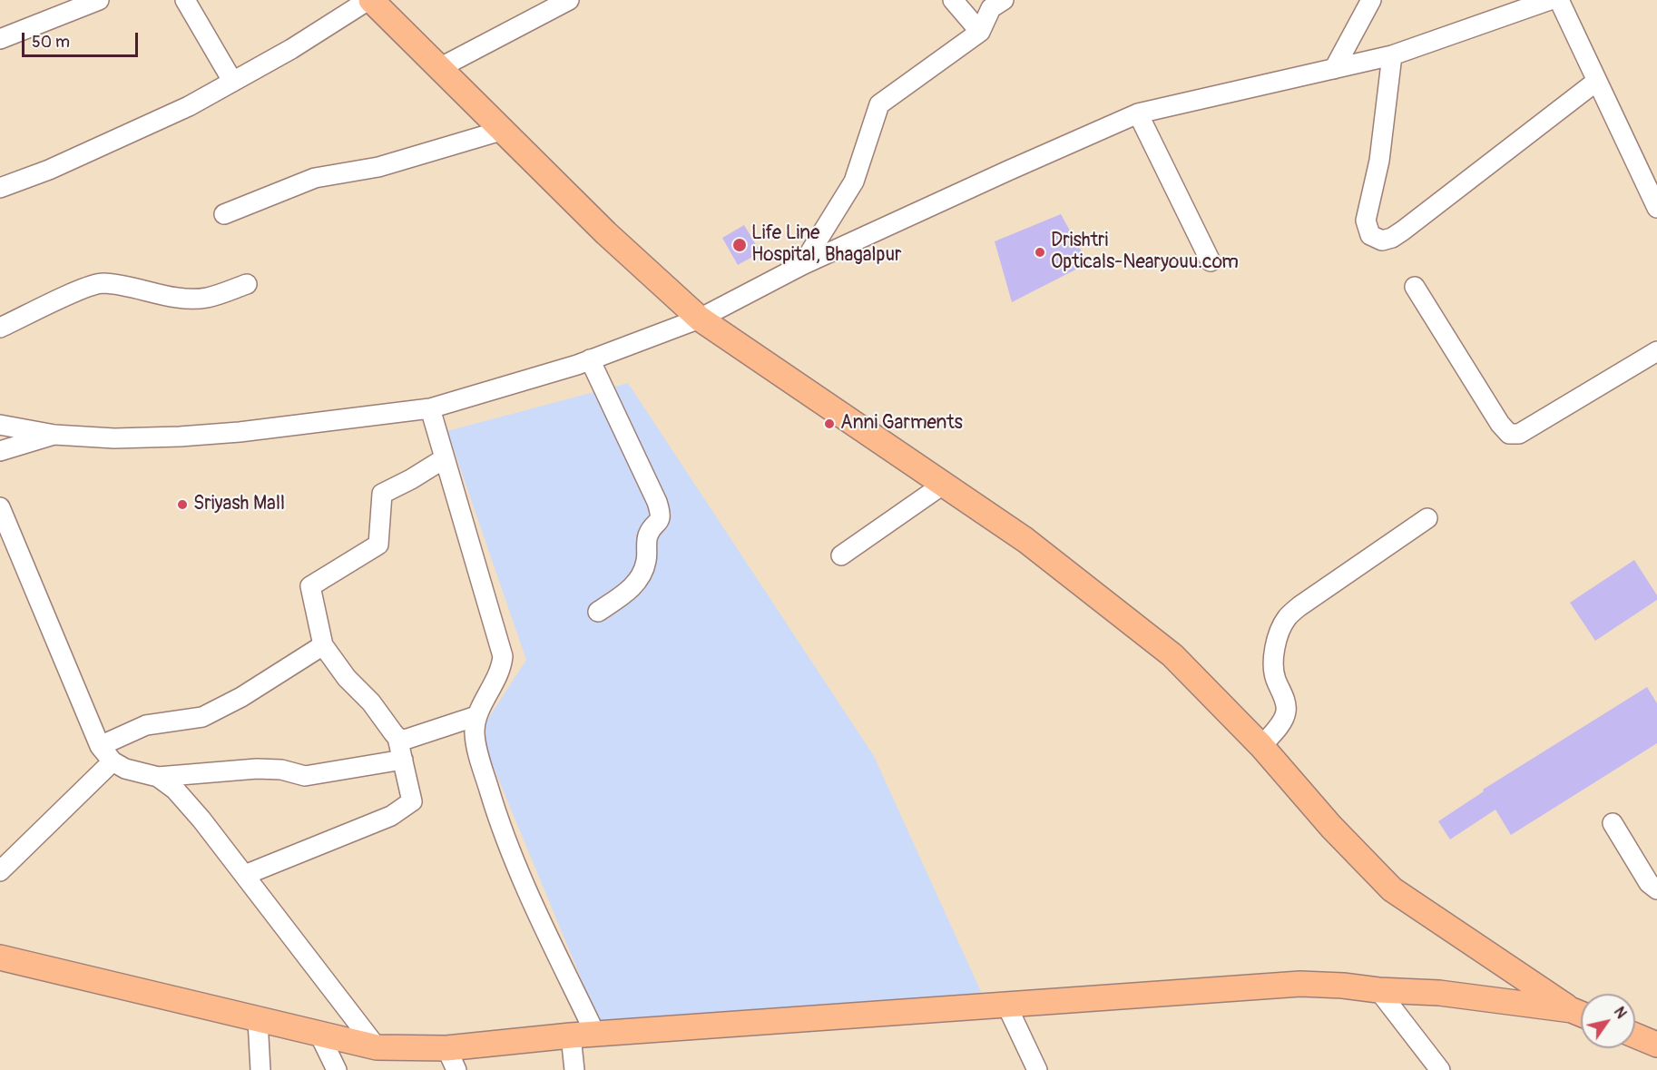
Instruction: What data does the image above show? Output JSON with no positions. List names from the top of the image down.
{
  "places": [
    "Life Line Hospital, Bhagalpur",
    "Drishtri Opticals-Nearyouu.com",
    "Anni Garments",
    "Sriyash Mall"
  ],
  "scale_bar": "50 m",
  "north": "top right"
}
